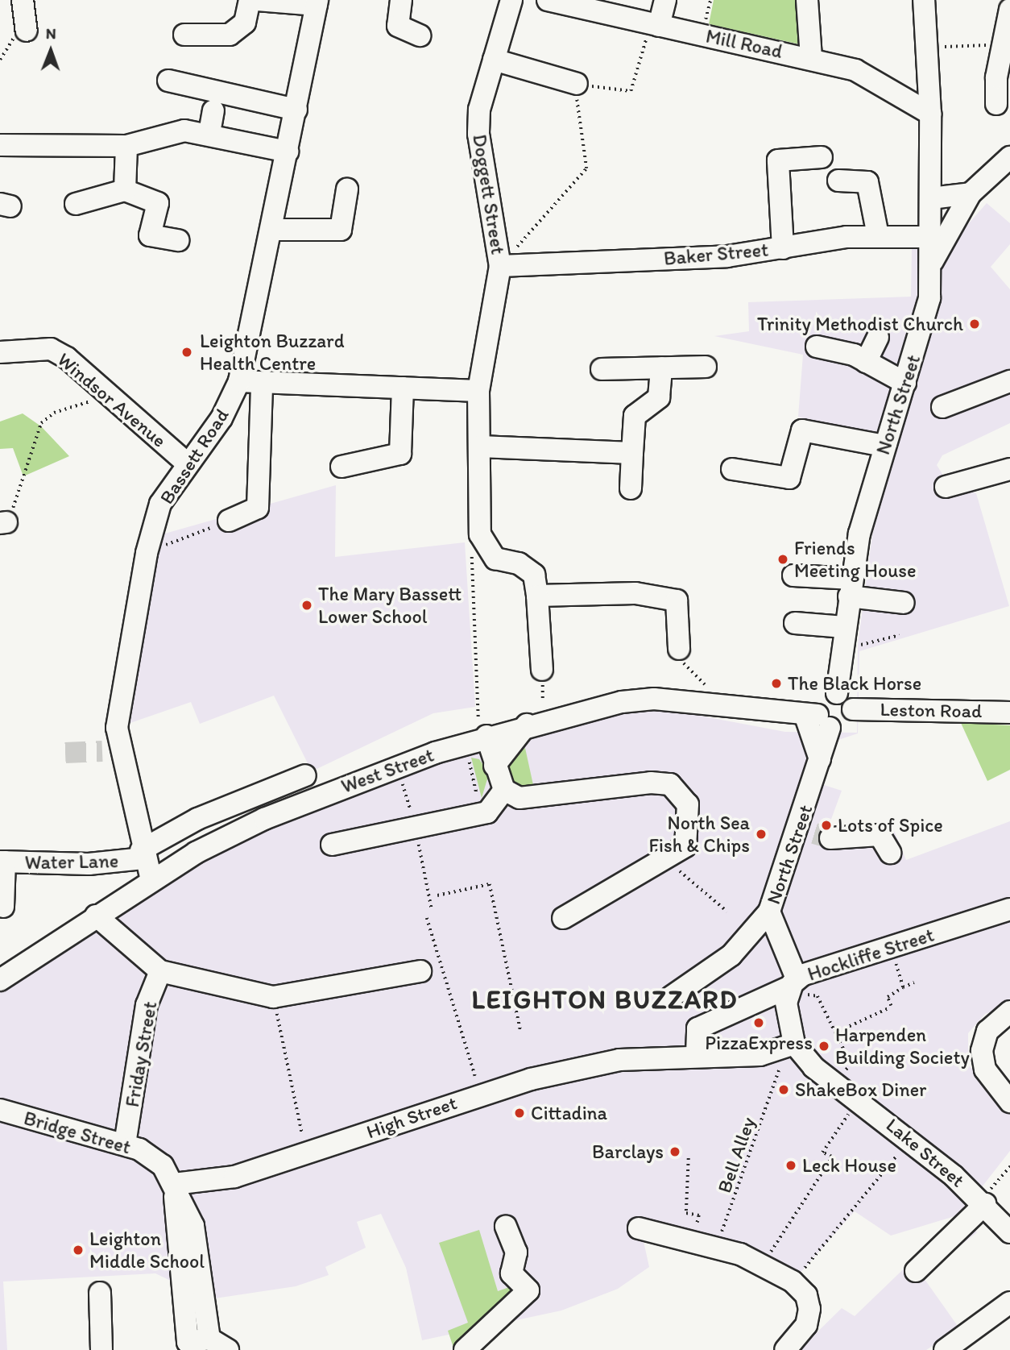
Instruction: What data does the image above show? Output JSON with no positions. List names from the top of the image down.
{
  "streets": {
    "street": [
      "Mill Road",
      "Doggett Street",
      "Baker Street",
      "Windsor Avenue",
      "North Street",
      "Bassett Road",
      "Leston Road",
      "West Street",
      "Water Lane",
      "Hockliffe Street",
      "Friday Street",
      "High Street",
      "Bridge Street",
      "Lake Street"
    ],
    "path": ["Bell Alley"]
  },
  "crossings": [
    ["Mill Road", "North Street"],
    ["Doggett Street", "Baker Street"],
    ["Baker Street", "North Street"],
    ["Windsor Avenue", "Bassett Road"],
    ["North Street", "Leston Road"],
    ["North Street", "West Street"],
    ["North Street", "Hockliffe Street"],
    ["Bassett Road", "West Street"],
    ["Bassett Road", "Water Lane"],
    ["Leston Road", "West Street"],
    ["Hockliffe Street", "High Street"],
    ["Hockliffe Street", "Lake Street"],
    ["High Street", "Bridge Street"],
    ["High Street", "Lake Street"]
  ],
  "districts": ["LEIGHTON BUZZARD"],
  "places": [
    "Trinity Methodist Church",
    "Leighton Buzzard Health Centre",
    "Friends Meeting House",
    "The Mary Bassett Lower School",
    "The Black Horse",
    "Lots of Spice",
    "North Sea Fish & Chips",
    "PizzaExpress",
    "Harpenden Building Society",
    "ShakeBox Diner",
    "Cittadina",
    "Barclays",
    "Leck House",
    "Leighton Middle School"
  ],
  "north": "top"
}
